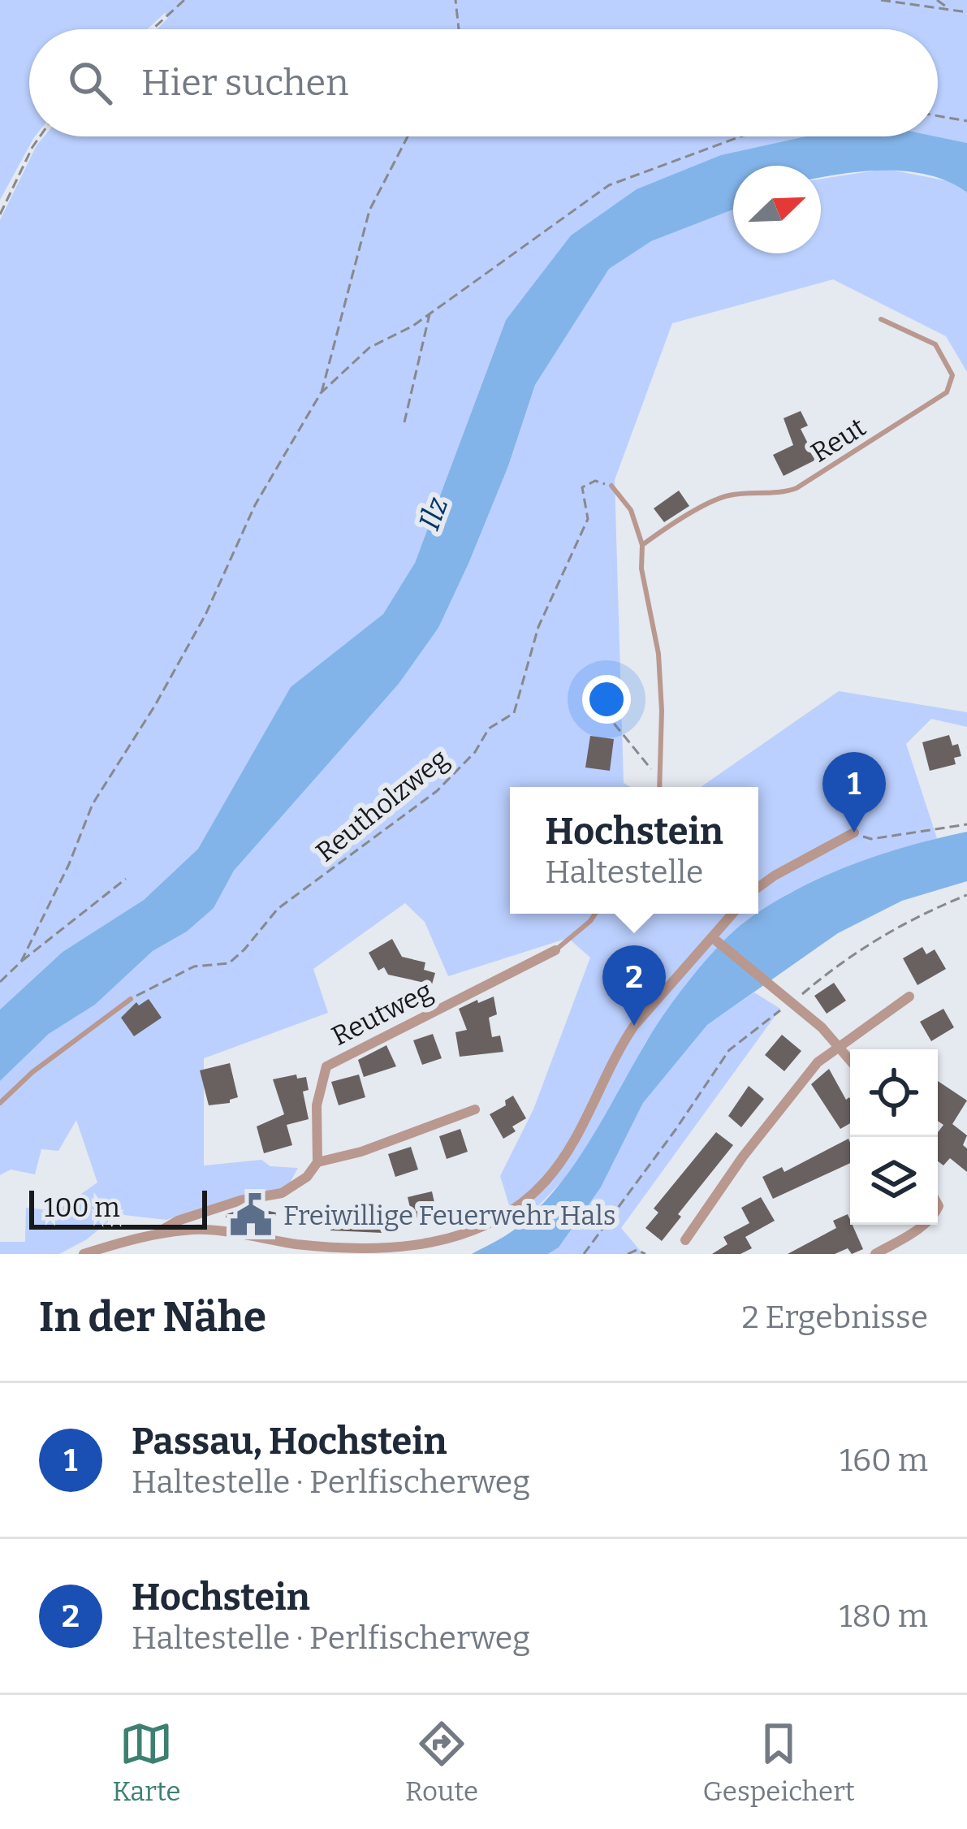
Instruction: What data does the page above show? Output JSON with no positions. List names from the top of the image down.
{
  "streets": {
    "street": ["Reutweg"],
    "lane": ["Reut"],
    "path": ["Reutholzweg"]
  },
  "water": ["Ilz"],
  "places": {
    "public building": ["Freiwillige Feuerwehr Hals"]
  },
  "scale_bar": "100 m",
  "north": "top right",
  "page": {
    "search": "Hier suchen",
    "pins": ["1", "2"],
    "popup": ["Hochstein", "Haltestelle"],
    "scale": "100 m",
    "heading": ["In der Nähe", "2 Ergebnisse"],
    "list": [
      {
        "mark": "1",
        "name": "Passau, Hochstein",
        "note": "Haltestelle · Perlfischerweg",
        "value": "160 m"
      },
      {
        "mark": "2",
        "name": "Hochstein",
        "note": "Haltestelle · Perlfischerweg",
        "value": "180 m"
      }
    ],
    "nav": ["Karte", "Route", "Gespeichert"]
  }
}
